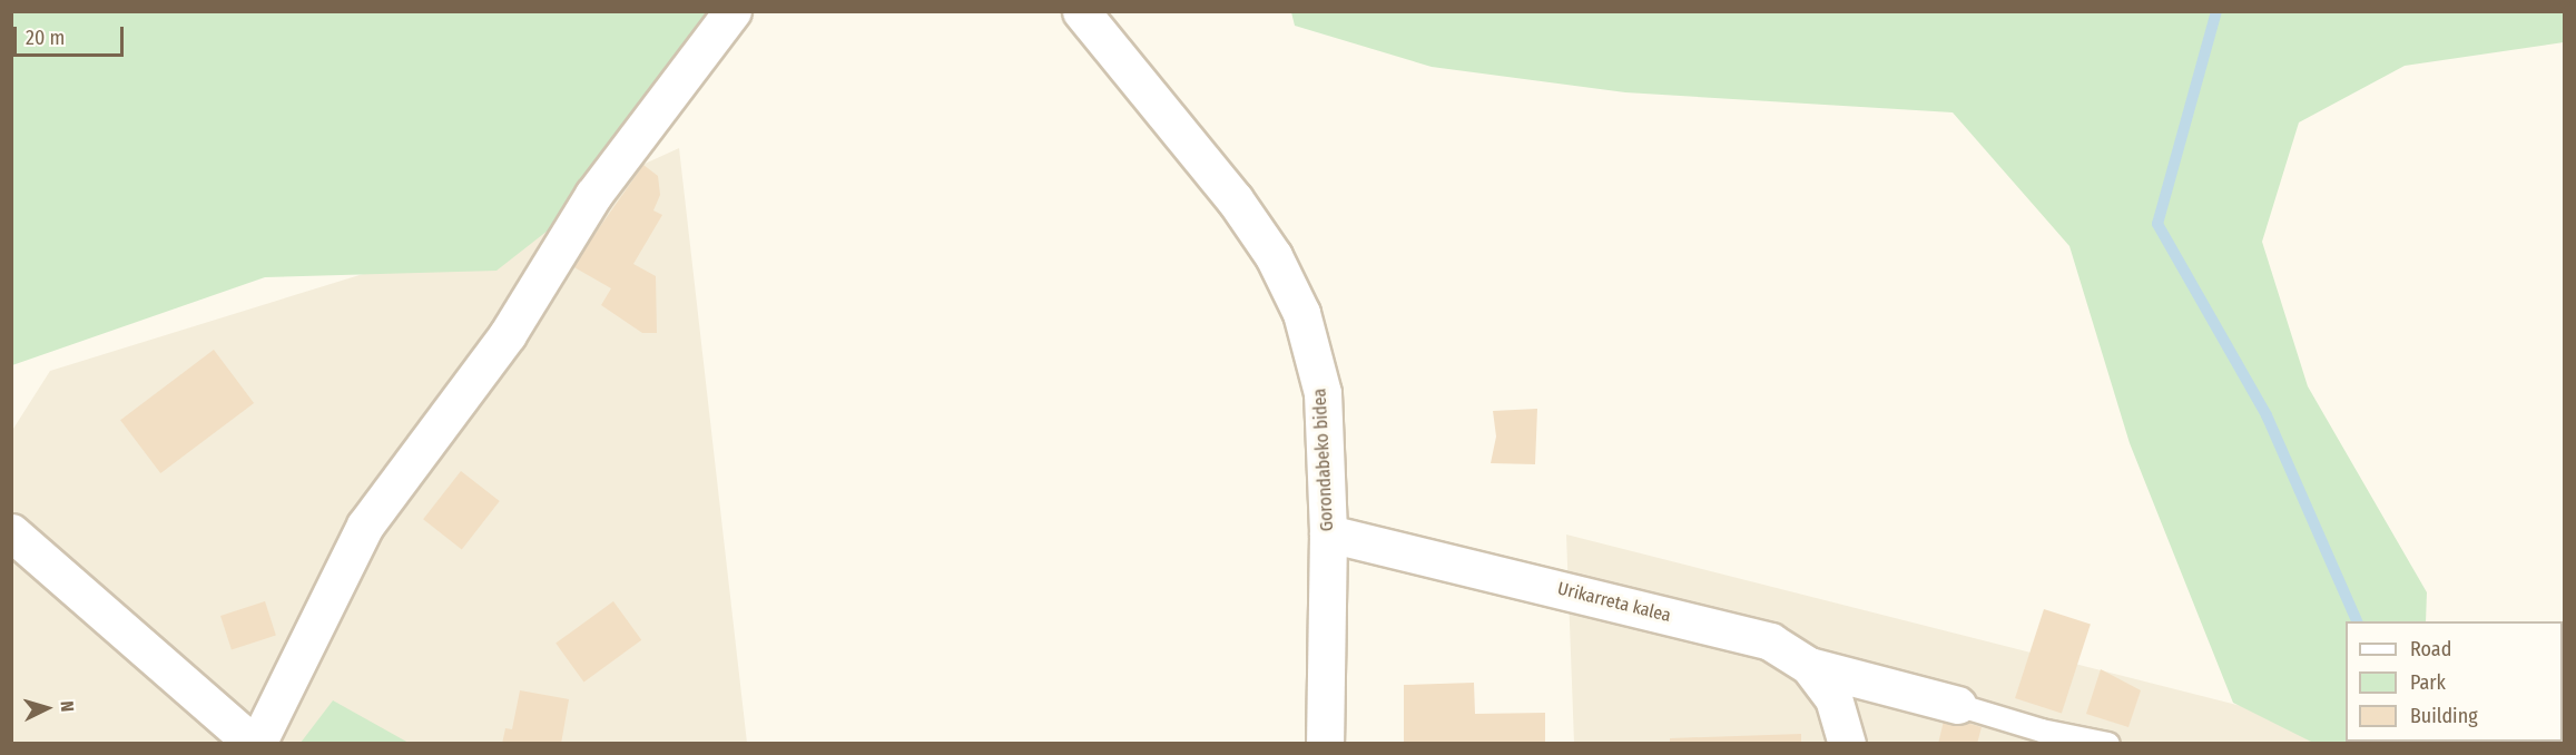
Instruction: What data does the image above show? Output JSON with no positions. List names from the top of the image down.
{
  "streets": {
    "street": ["Gorondabeko bidea", "Urikarreta kalea"]
  },
  "crossings": [
    ["Gorondabeko bidea", "Urikarreta kalea"]
  ],
  "legend": ["Road", "Park", "Building"],
  "scale_bar": "20 m",
  "north": "right"
}
